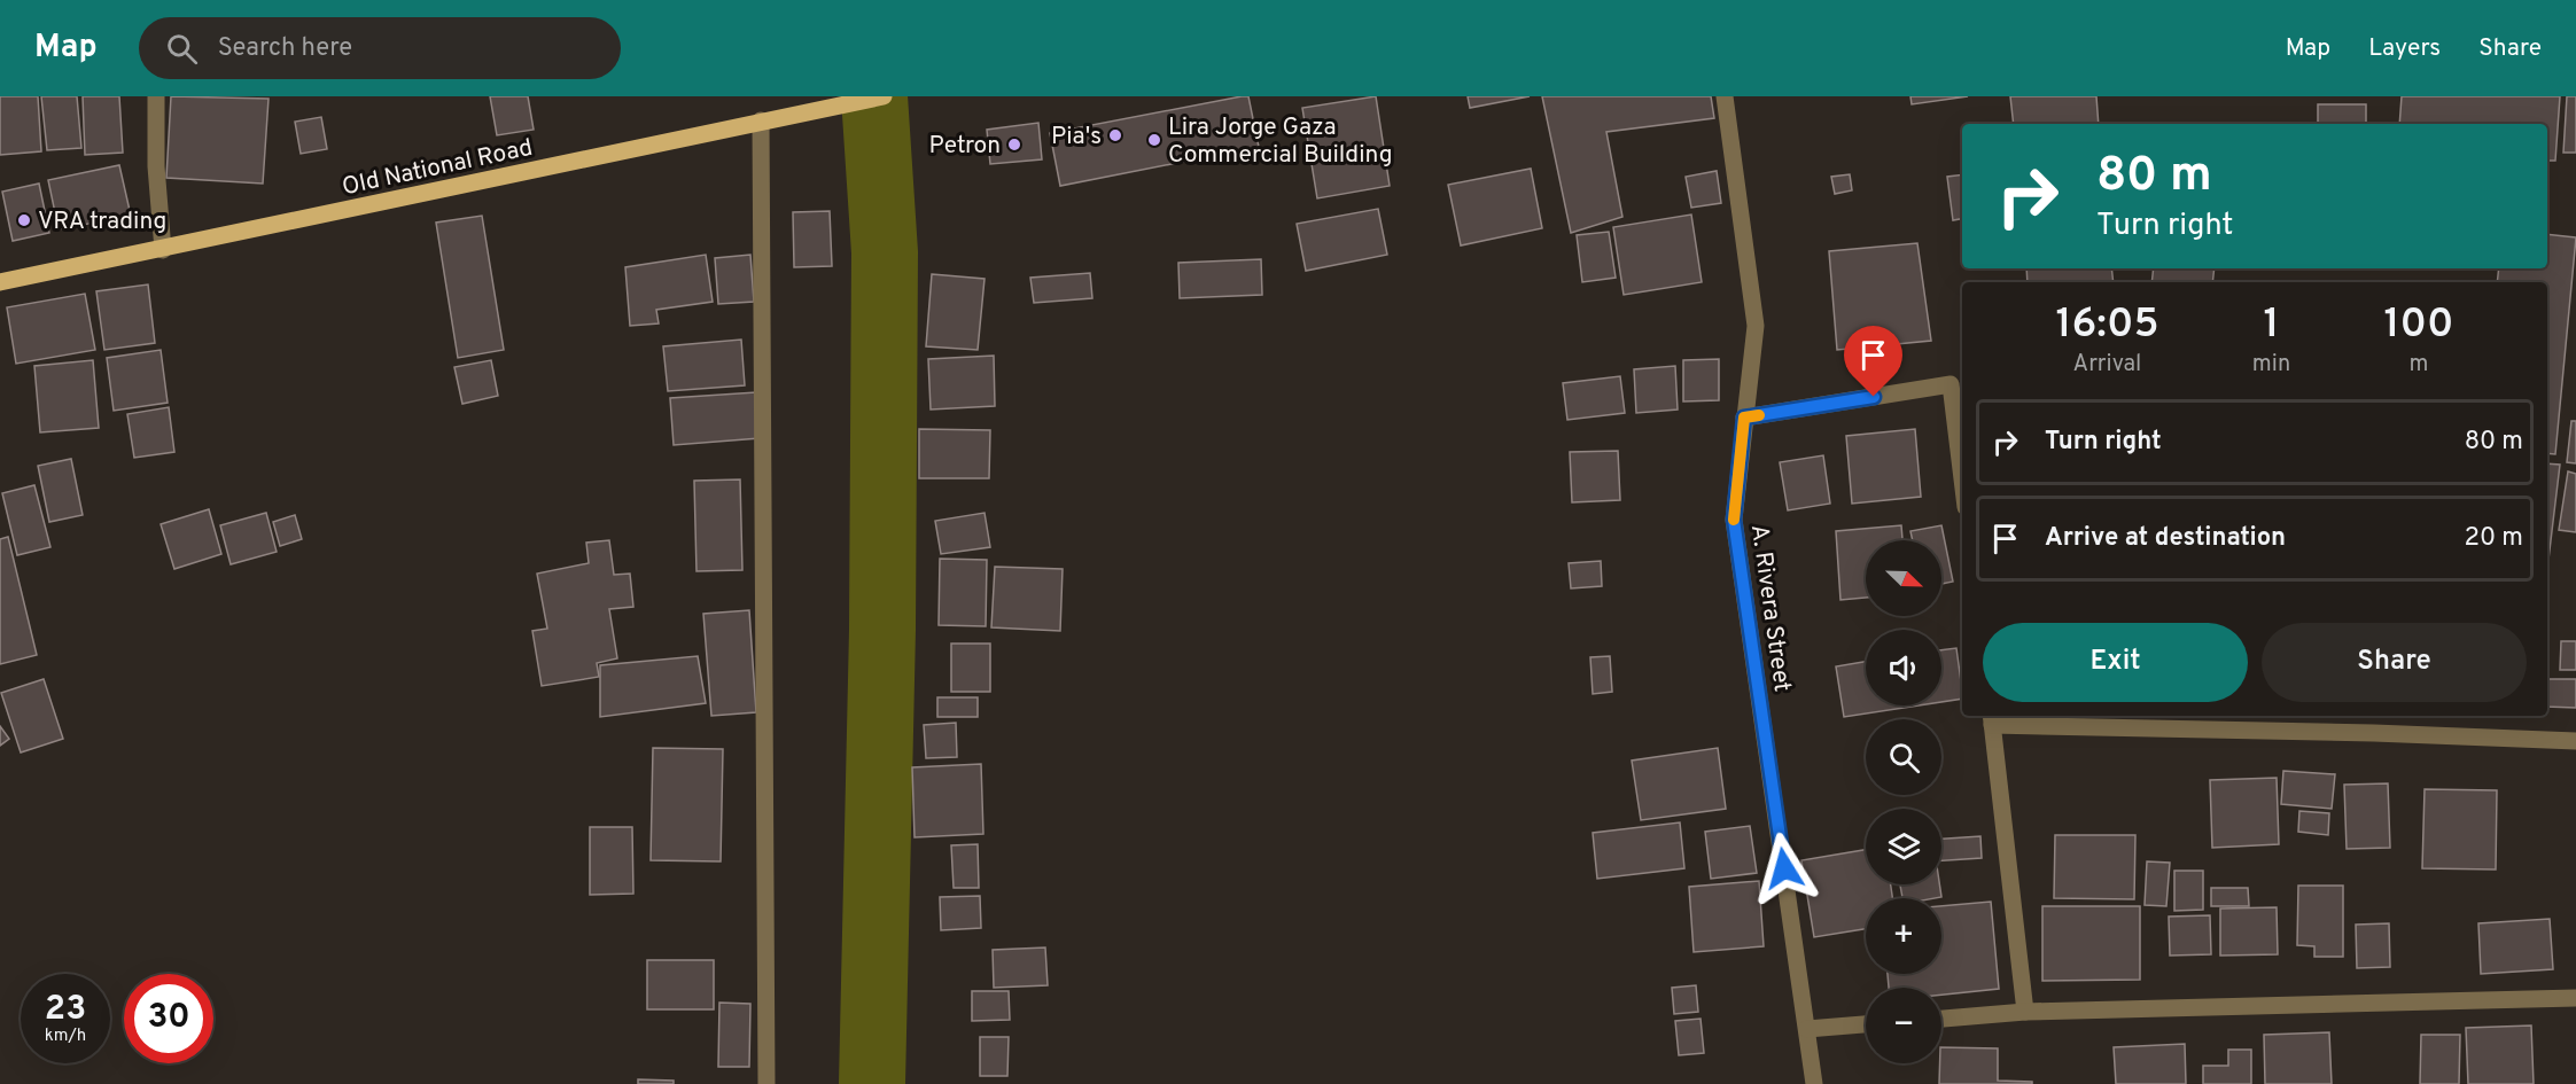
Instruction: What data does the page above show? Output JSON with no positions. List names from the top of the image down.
{
  "streets": {
    "main road": ["Old National Road"],
    "street": ["A. Rivera Street"]
  },
  "places": [
    "Pia's",
    "Lira Jorge Gaza Commercial Building",
    "Petron",
    "VRA trading"
  ],
  "north": "bottom right",
  "page": {
    "header": "Map",
    "search": "Search here",
    "nav": ["Map", "Layers", "Share"],
    "turn": ["80 m", "Turn right"],
    "eta": [
      "16:05",
      "Arrival",
      "1",
      "min",
      "100",
      "m"
    ],
    "list": [
      {
        "name": "Turn right",
        "value": "80 m"
      },
      {
        "name": "Arrive at destination",
        "value": "20 m"
      }
    ],
    "map_buttons": ["+", "−"],
    "buttons": ["Exit", "Share"],
    "speed": "23 km/h",
    "limit": "30"
  }
}
